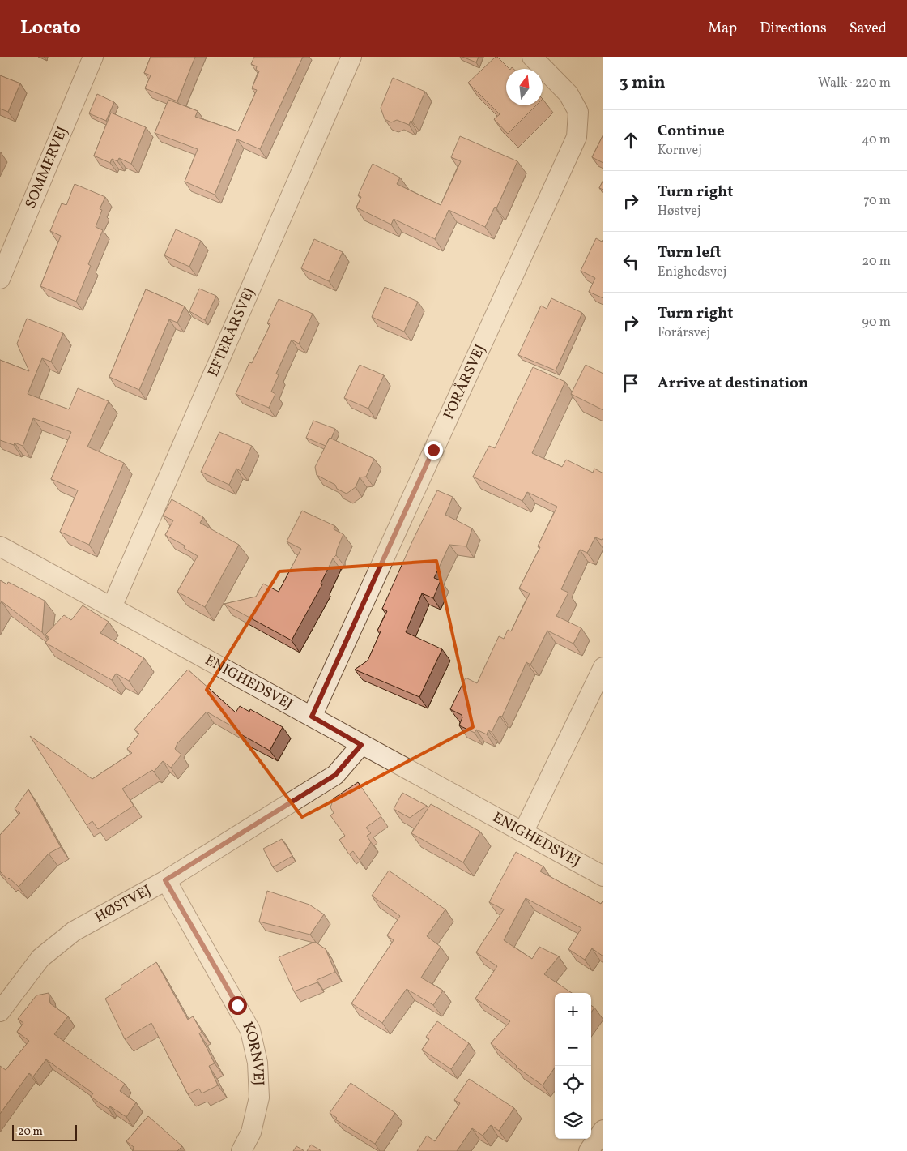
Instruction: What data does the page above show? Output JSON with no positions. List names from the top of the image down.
{
  "streets": {
    "street": [
      "SOMMERVEJ",
      "EFTERÅRSVEJ",
      "FORÅRSVEJ",
      "ENIGHEDSVEJ",
      "HØSTVEJ",
      "KORNVEJ"
    ]
  },
  "crossings": [
    ["EFTERÅRSVEJ", "ENIGHEDSVEJ"],
    ["FORÅRSVEJ", "ENIGHEDSVEJ"],
    ["ENIGHEDSVEJ", "HØSTVEJ"],
    ["HØSTVEJ", "KORNVEJ"]
  ],
  "scale_bar": "20 m",
  "north": "top",
  "page": {
    "header": "Locato",
    "nav": ["Map", "Directions", "Saved"],
    "heading": ["3 min", "Walk · 220 m"],
    "list": [
      ["Continue", "Kornvej", "40 m"],
      ["Turn right", "Høstvej", "70 m"],
      ["Turn left", "Enighedsvej", "20 m"],
      ["Turn right", "Forårsvej", "90 m"],
      "Arrive at destination"
    ],
    "map_buttons": ["+", "−"],
    "scale": "20 m"
  }
}
